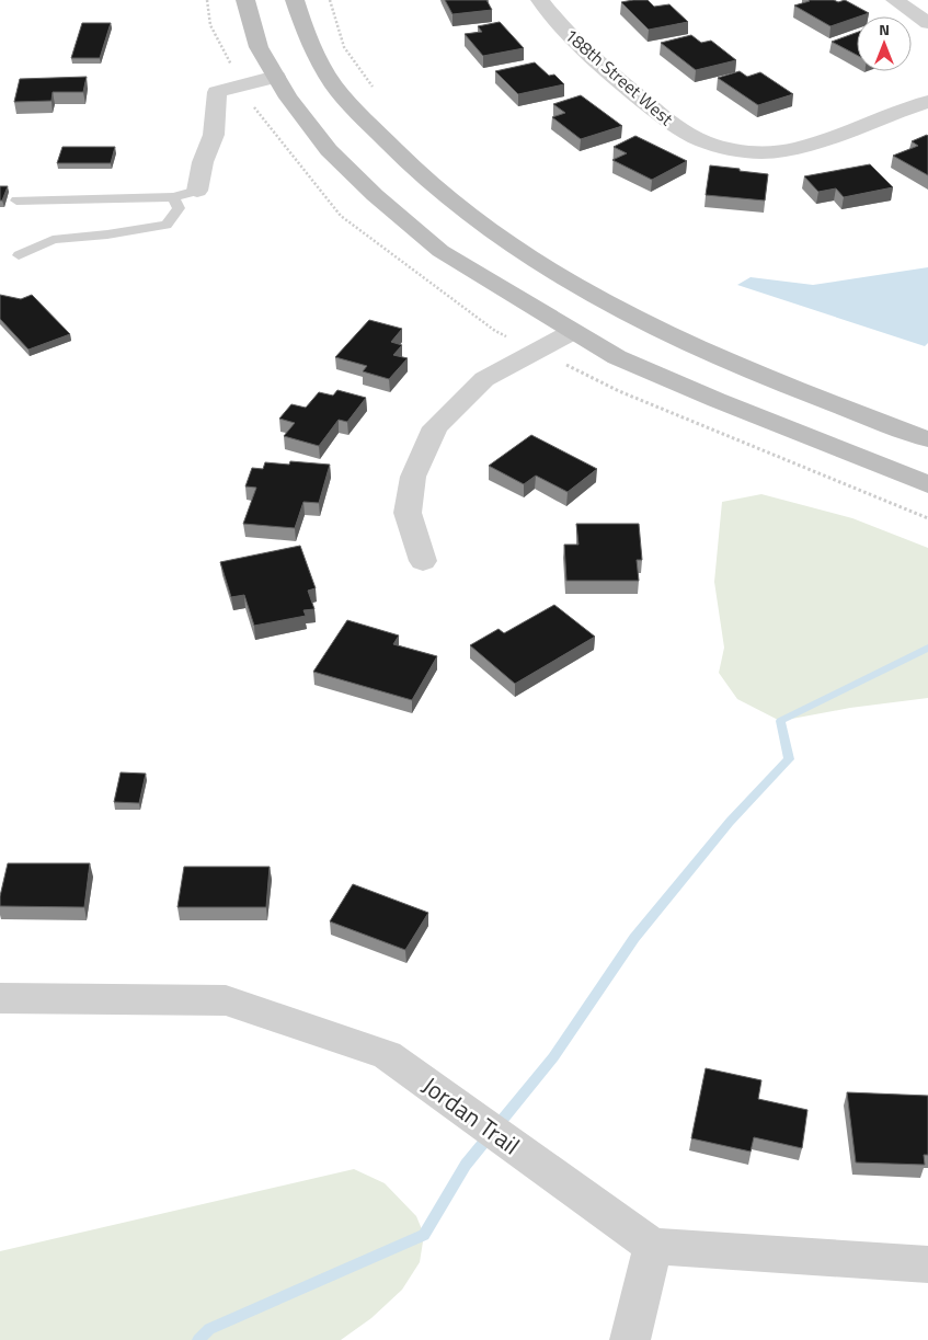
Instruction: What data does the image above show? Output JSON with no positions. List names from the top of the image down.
{
  "streets": {
    "street": ["188th Street West", "Jordan Trail"]
  },
  "north": "top"
}
